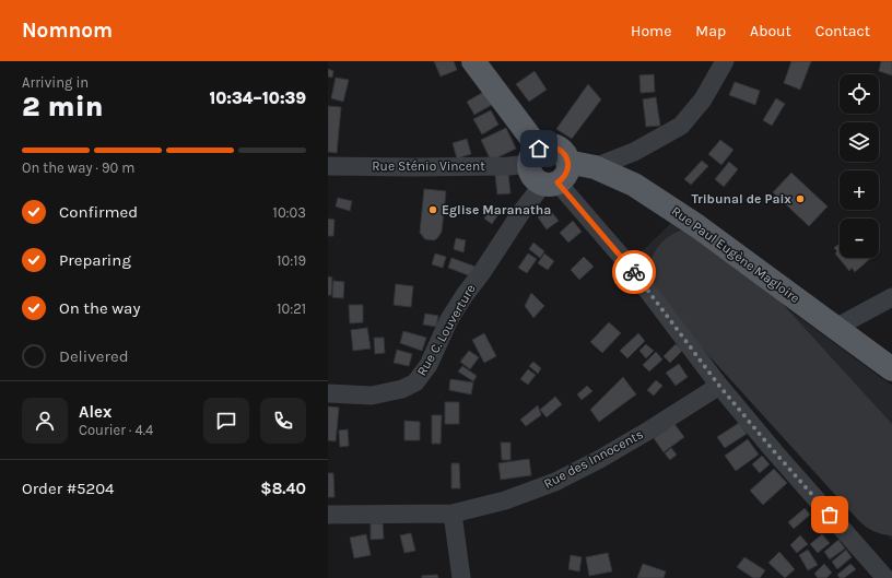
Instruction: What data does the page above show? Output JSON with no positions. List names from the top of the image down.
{
  "streets": {
    "main road": ["Rue Paul Eugène Magloire"],
    "street": ["Rue Sténio Vincent", "Rue C. Louverture", "Rue des Innocents"]
  },
  "crossings": [
    ["Rue Sténio Vincent", "Rue Paul Eugène Magloire"],
    ["Rue Sténio Vincent", "Rue C. Louverture"],
    ["Rue Paul Eugène Magloire", "Rue C. Louverture"]
  ],
  "places": ["Tribunal de Paix", "Eglise Maranatha"],
  "page": {
    "header": "Nomnom",
    "nav": [
      "Home",
      "Map",
      "About",
      "Contact"
    ],
    "heading": ["2 min", "Arriving in", "10:34–10:39"],
    "panel": [
      "Alex",
      "Courier · 4.4",
      "Order #5204",
      "$8.40"
    ],
    "map_buttons": ["+", "−"],
    "bar": "On the way · 90 m",
    "list": [
      ["Confirmed", "10:03"],
      ["Preparing", "10:19"],
      ["On the way", "10:21"],
      "Delivered"
    ]
  }
}
